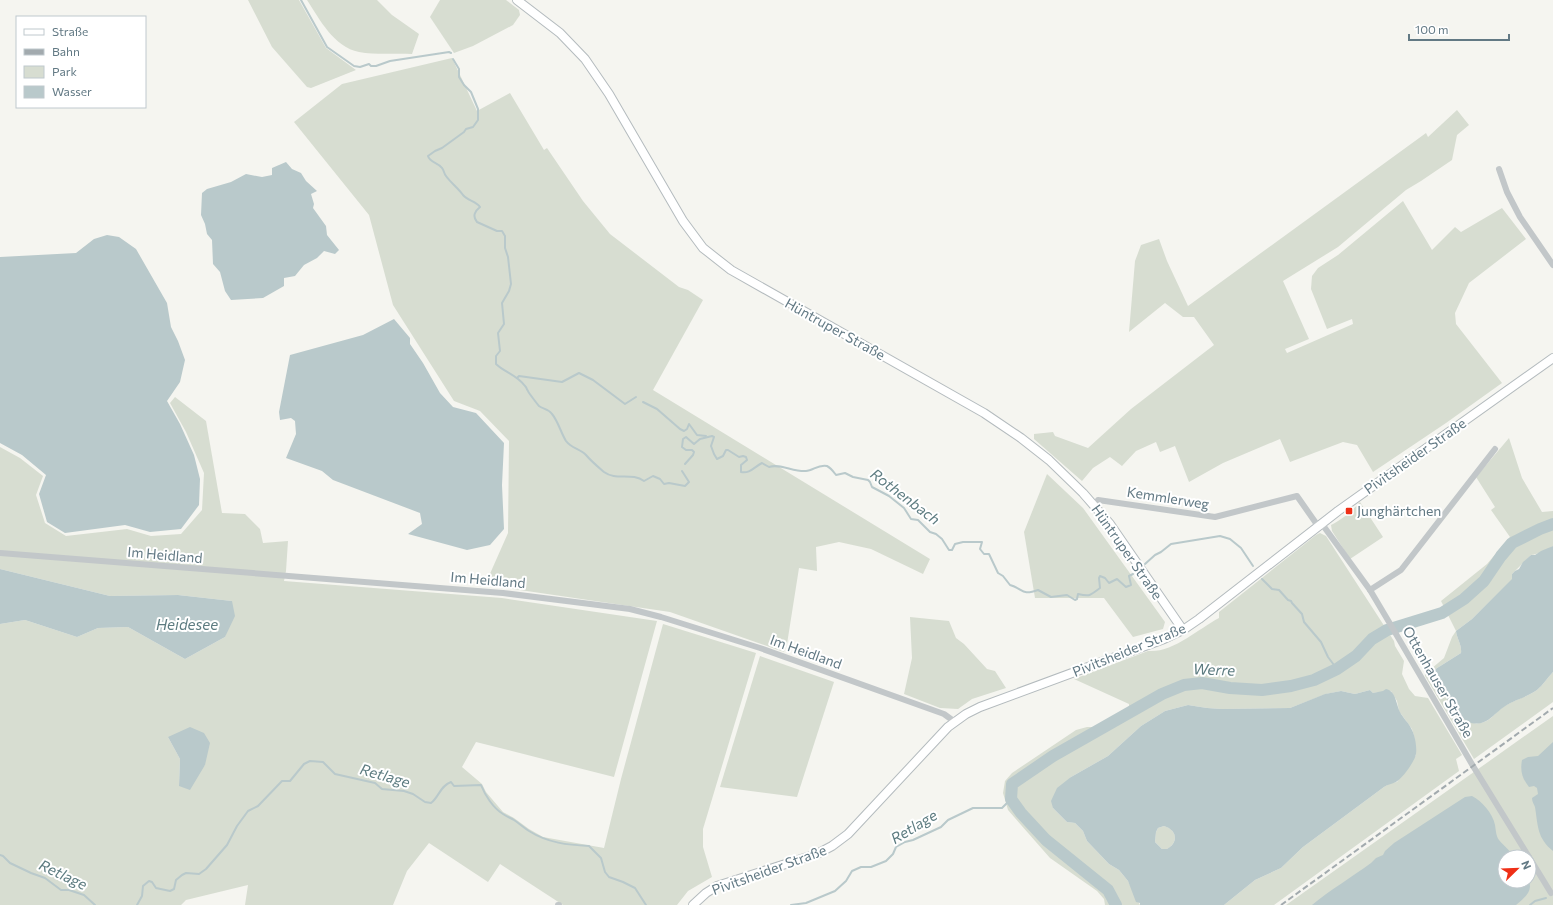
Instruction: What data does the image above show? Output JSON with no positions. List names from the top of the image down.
{
  "streets": {
    "main road": ["Hüntruper Straße", "Pivitsheider Straße"],
    "street": ["Kemmlerweg", "Im Heidland", "Ottenhauser Straße"]
  },
  "crossings": [
    ["Hüntruper Straße", "Pivitsheider Straße"],
    ["Hüntruper Straße", "Kemmlerweg"],
    ["Pivitsheider Straße", "Kemmlerweg"],
    ["Pivitsheider Straße", "Im Heidland"],
    ["Pivitsheider Straße", "Ottenhauser Straße"],
    ["Kemmlerweg", "Ottenhauser Straße"]
  ],
  "water": [
    "Rothenbach",
    "Heidesee",
    "Werre",
    "Retlage"
  ],
  "places": {
    "transit": ["Junghärtchen"]
  },
  "legend": [
    "Straße",
    "Bahn",
    "Park",
    "Wasser"
  ],
  "scale_bar": "100 m",
  "north": "top right"
}
